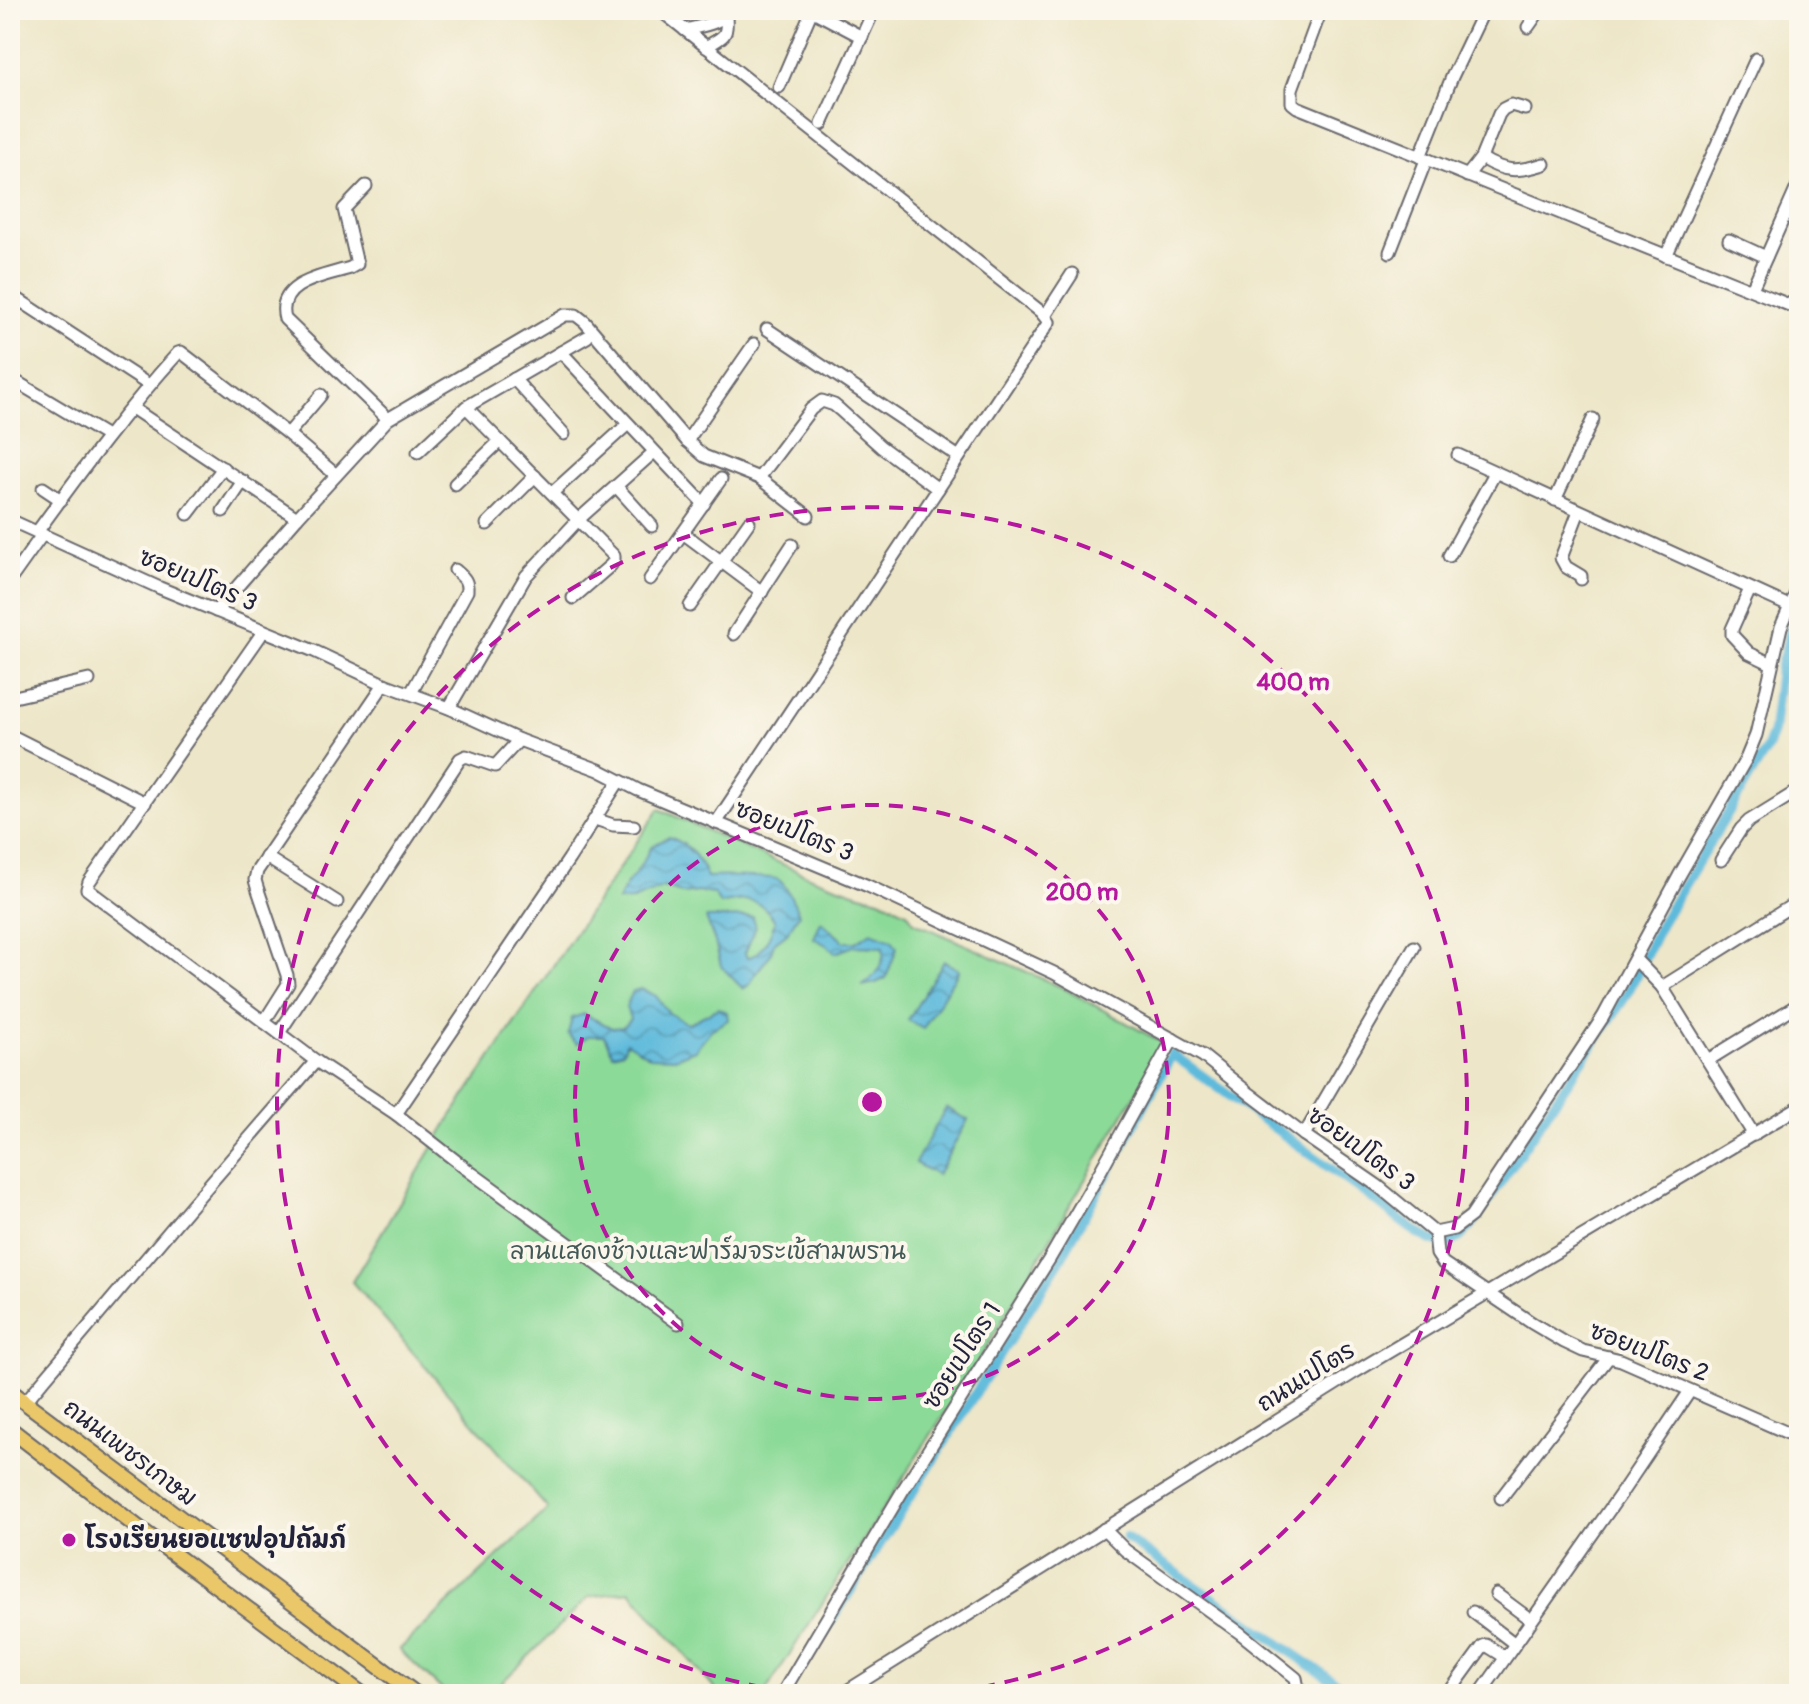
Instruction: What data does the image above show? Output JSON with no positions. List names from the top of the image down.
{
  "streets": {
    "main road": ["ถนนเพชรเกษม"],
    "street": [
      "ซอยเปโตร 3",
      "ซอยเปโตร 2",
      "ซอยเปโตร 1",
      "ถนนเปโตร"
    ]
  },
  "crossings": [
    ["ซอยเปโตร 3", "ซอยเปโตร 1"],
    ["ซอยเปโตร 2", "ถนนเปโตร"]
  ],
  "parks": ["ลานแสดงช้างและฟาร์มจระเข้สามพราน"],
  "places": ["โรงเรียนยอแซฟอุปถัมภ์"],
  "rings": ["400 m", "200 m"]
}
